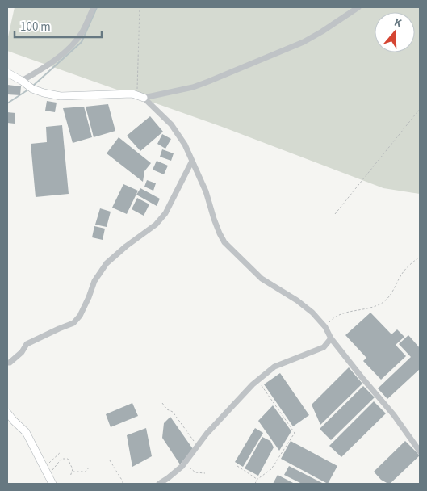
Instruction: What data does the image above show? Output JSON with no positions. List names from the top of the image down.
{
  "scale_bar": "100 m",
  "north": "top"
}
